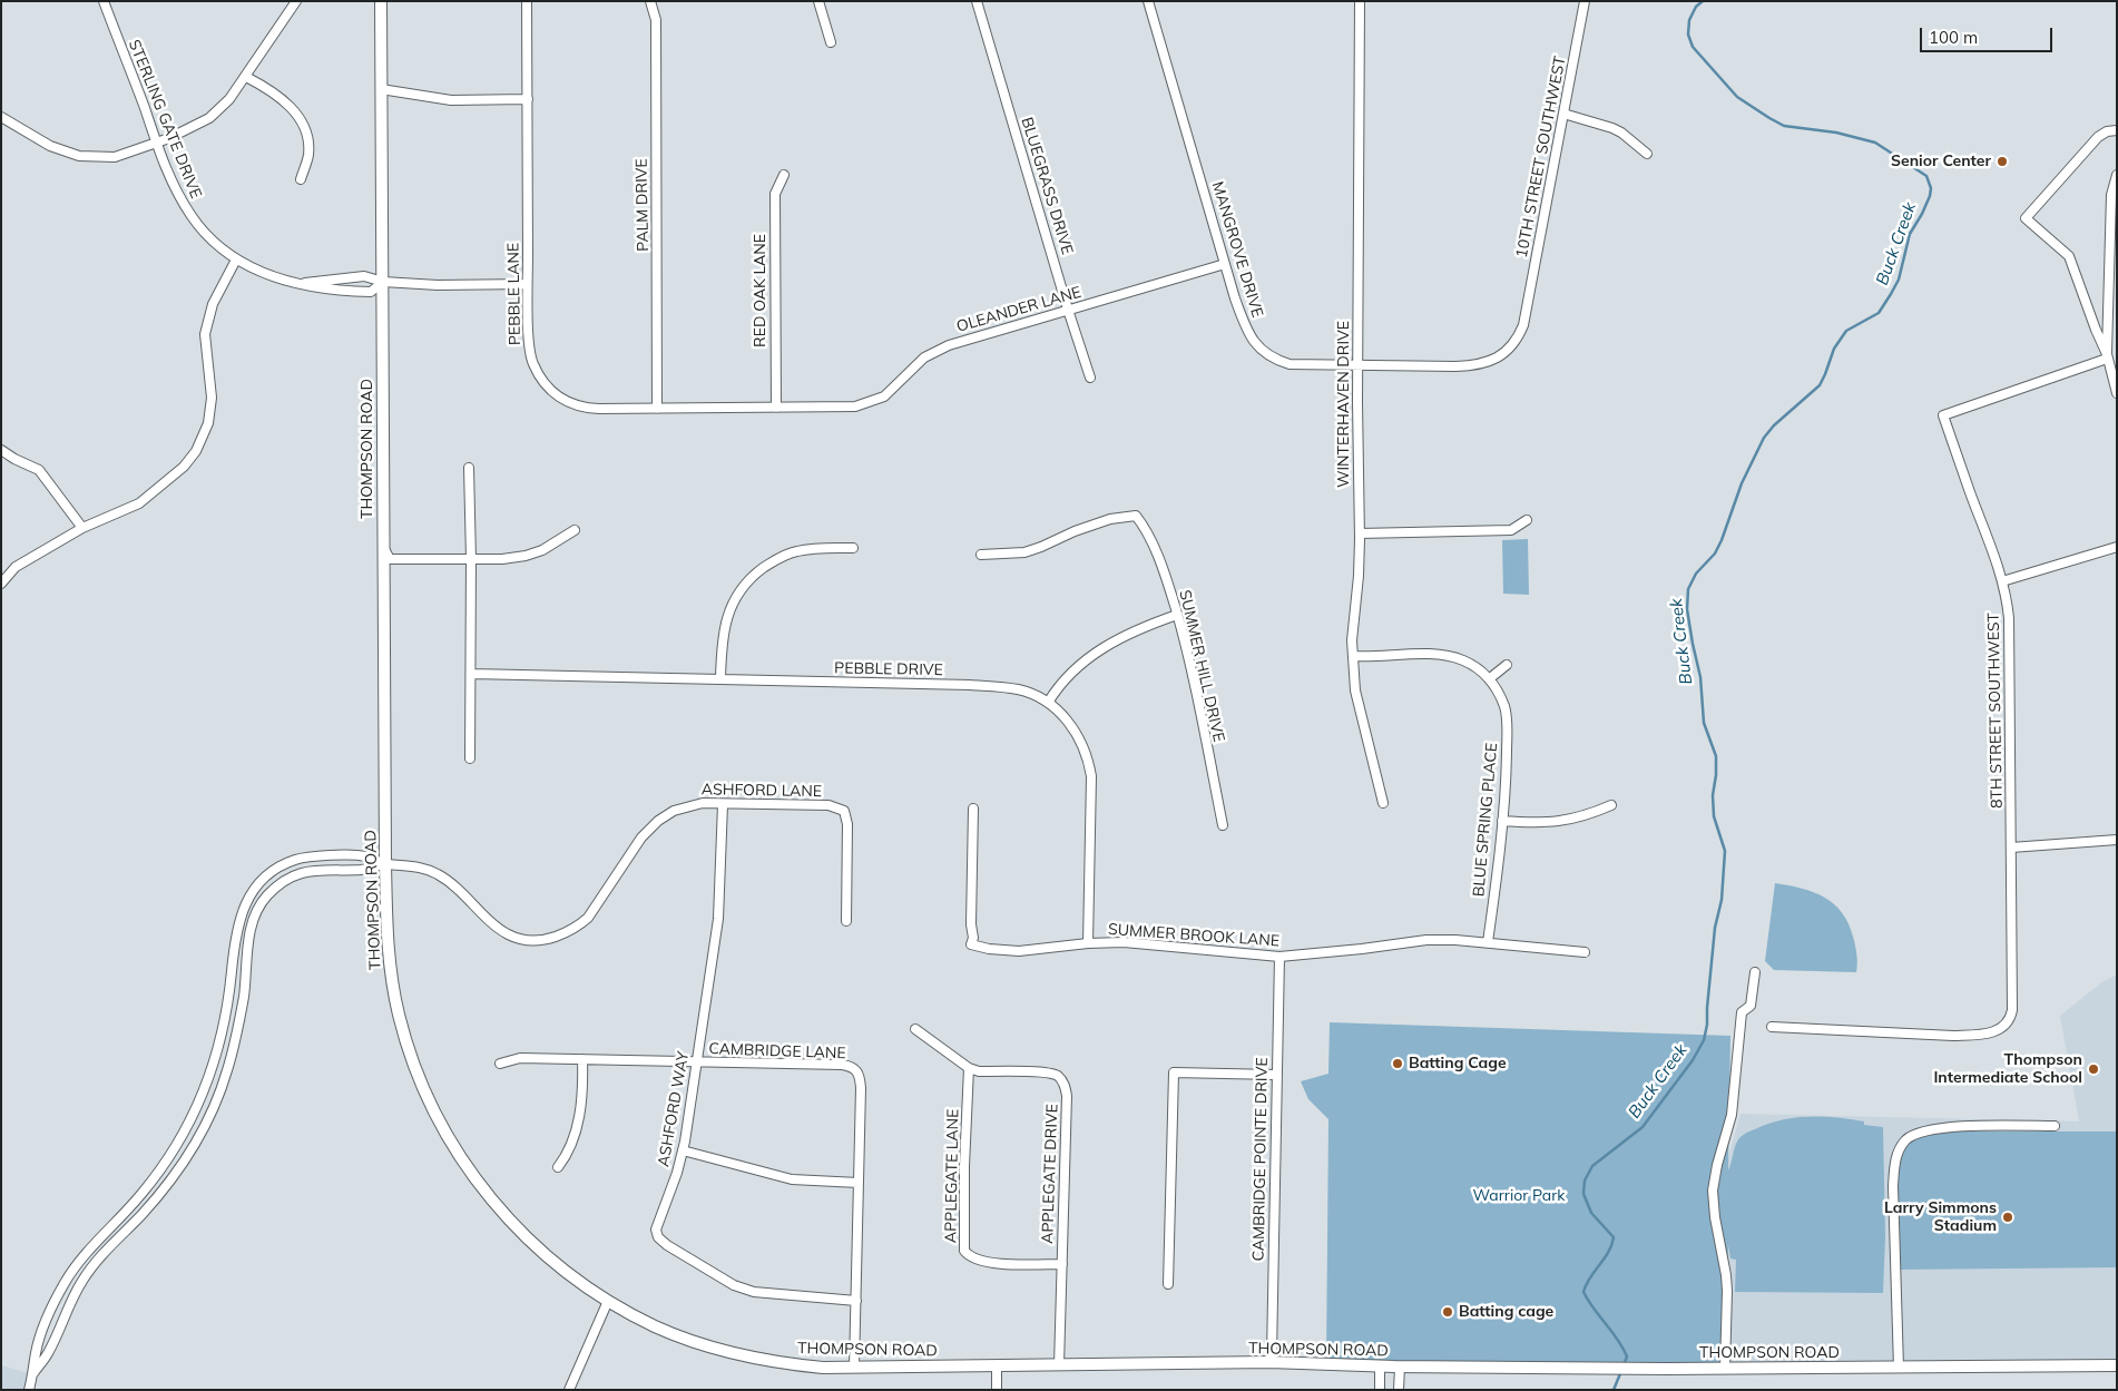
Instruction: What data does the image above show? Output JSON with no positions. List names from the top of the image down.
{
  "streets": {
    "street": [
      "STERLING GATE DRIVE",
      "10TH STREET SOUTHWEST",
      "BLUEGRASS DRIVE",
      "PALM DRIVE",
      "MANGROVE DRIVE",
      "RED OAK LANE",
      "PEBBLE LANE",
      "OLEANDER LANE",
      "WINTERHAVEN DRIVE",
      "THOMPSON ROAD",
      "SUMMER HILL DRIVE",
      "PEBBLE DRIVE",
      "8TH STREET SOUTHWEST",
      "ASHFORD LANE",
      "BLUE SPRING PLACE",
      "SUMMER BROOK LANE",
      "CAMBRIDGE LANE",
      "ASHFORD WAY",
      "CAMBRIDGE POINTE DRIVE",
      "APPLEGATE DRIVE",
      "APPLEGATE LANE"
    ]
  },
  "crossings": [
    ["STERLING GATE DRIVE", "THOMPSON ROAD"],
    ["10TH STREET SOUTHWEST", "MANGROVE DRIVE"],
    ["BLUEGRASS DRIVE", "OLEANDER LANE"],
    ["PALM DRIVE", "PEBBLE LANE"],
    ["MANGROVE DRIVE", "OLEANDER LANE"],
    ["MANGROVE DRIVE", "WINTERHAVEN DRIVE"],
    ["RED OAK LANE", "PEBBLE LANE"],
    ["PEBBLE LANE", "OLEANDER LANE"],
    ["WINTERHAVEN DRIVE", "BLUE SPRING PLACE"],
    ["THOMPSON ROAD", "ASHFORD LANE"],
    ["THOMPSON ROAD", "CAMBRIDGE LANE"],
    ["THOMPSON ROAD", "CAMBRIDGE POINTE DRIVE"],
    ["THOMPSON ROAD", "APPLEGATE DRIVE"],
    ["PEBBLE DRIVE", "SUMMER BROOK LANE"],
    ["ASHFORD LANE", "ASHFORD WAY"],
    ["BLUE SPRING PLACE", "SUMMER BROOK LANE"],
    ["SUMMER BROOK LANE", "CAMBRIDGE POINTE DRIVE"],
    ["CAMBRIDGE LANE", "ASHFORD WAY"],
    ["APPLEGATE DRIVE", "APPLEGATE LANE"]
  ],
  "water": ["Buck Creek"],
  "parks": ["Warrior Park"],
  "places": [
    "Senior Center",
    "Batting Cage",
    "Thompson Intermediate School",
    "Larry Simmons Stadium",
    "Batting cage"
  ],
  "scale_bar": "100 m"
}
